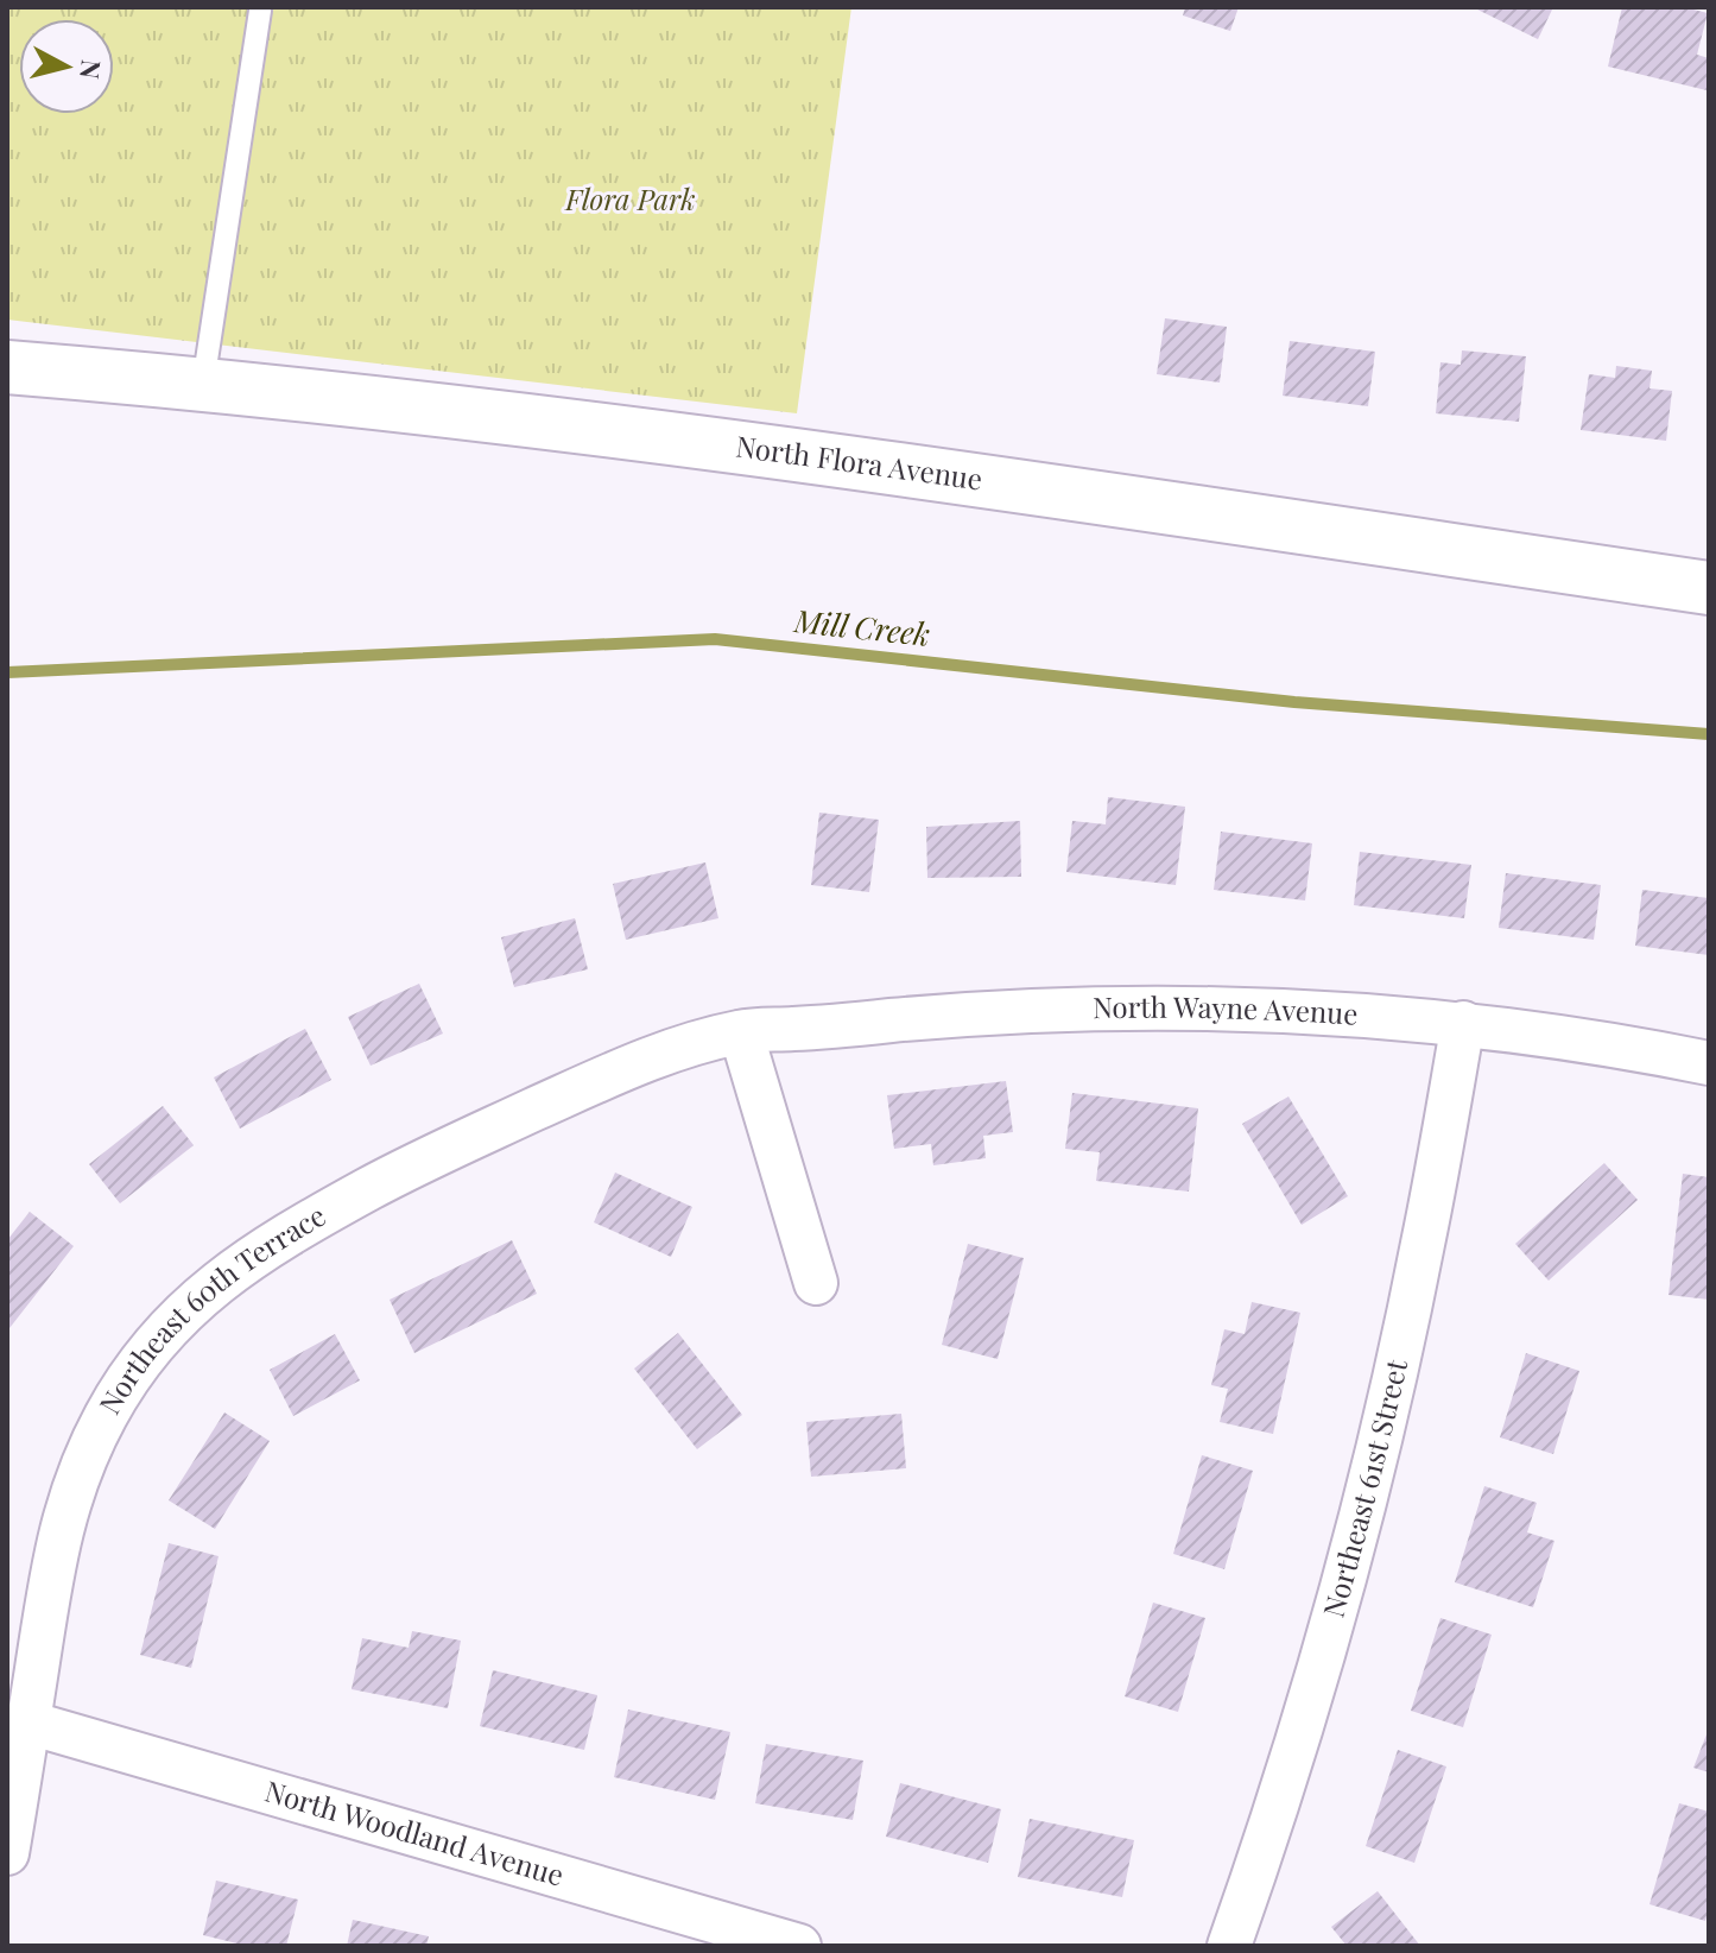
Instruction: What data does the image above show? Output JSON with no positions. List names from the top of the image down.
{
  "streets": {
    "street": [
      "North Flora Avenue",
      "North Wayne Avenue",
      "Northeast 60th Terrace",
      "Northeast 61st Street",
      "North Woodland Avenue"
    ]
  },
  "crossings": [
    ["North Wayne Avenue", "Northeast 60th Terrace"],
    ["North Wayne Avenue", "Northeast 61st Street"],
    ["Northeast 60th Terrace", "North Woodland Avenue"]
  ],
  "water": ["Mill Creek"],
  "parks": ["Flora Park"],
  "north": "right"
}
